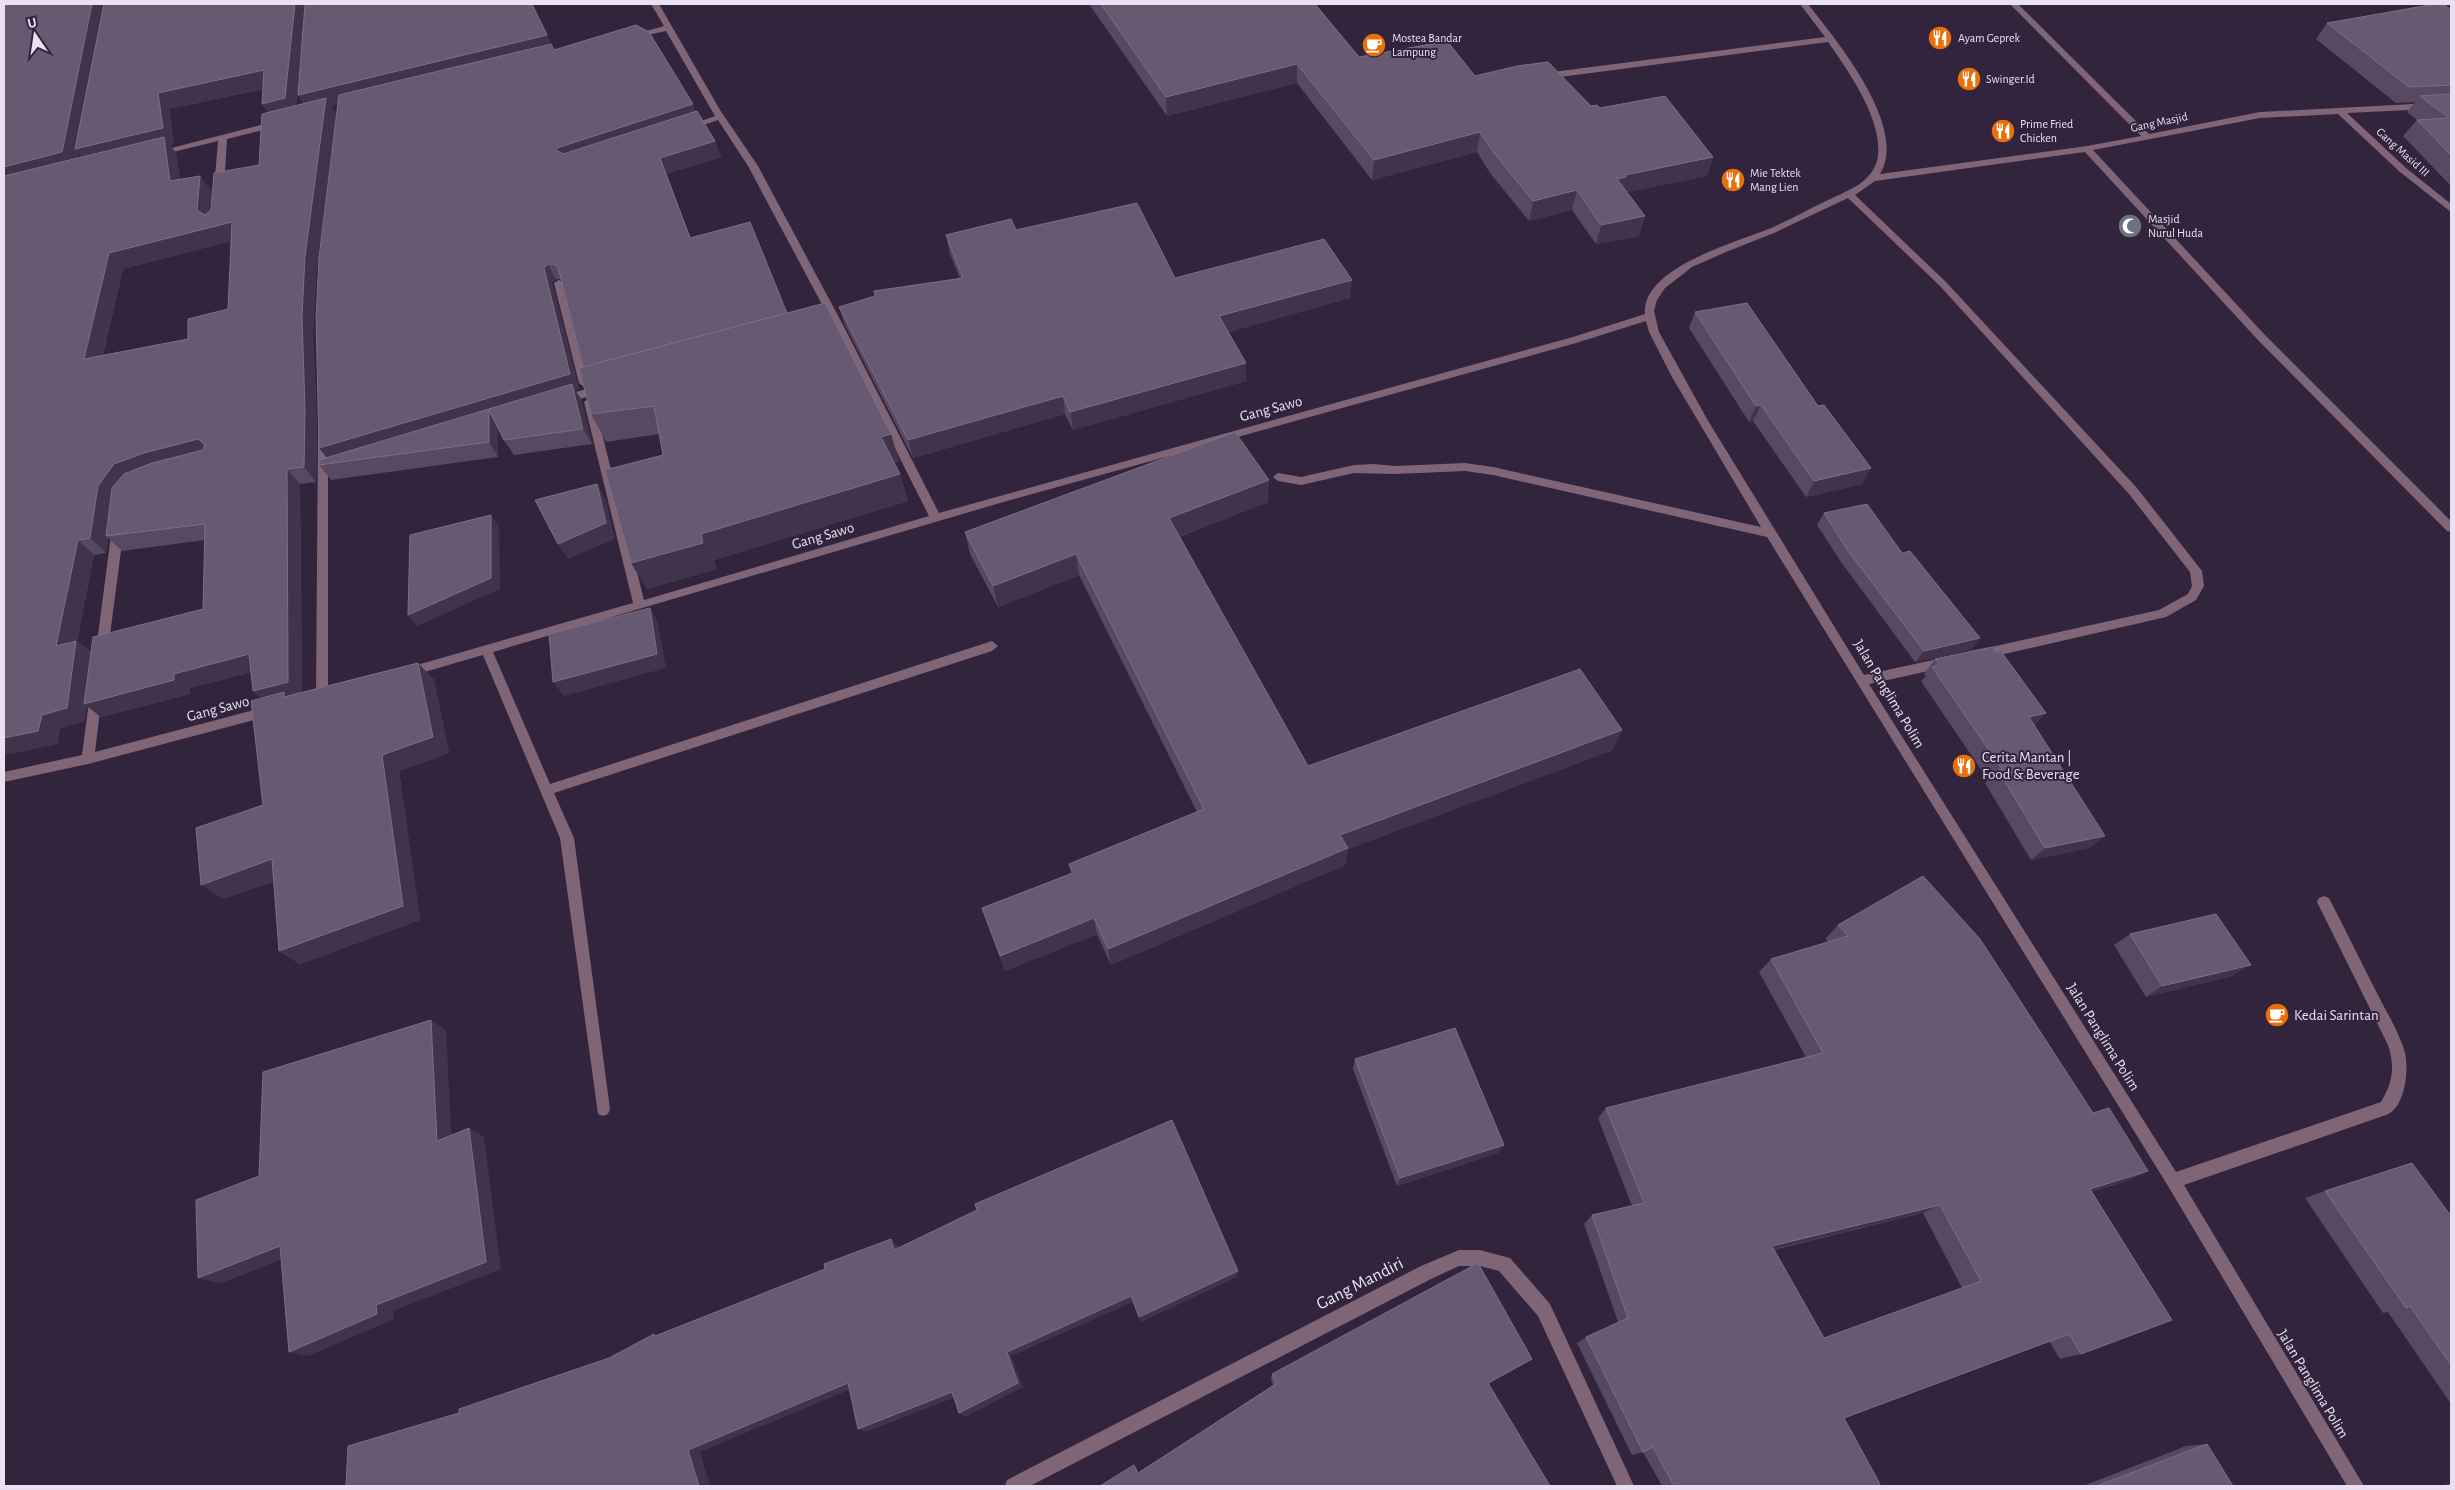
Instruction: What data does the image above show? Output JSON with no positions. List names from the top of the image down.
{
  "streets": {
    "street": [
      "Gang Masjid",
      "Gang Masid III",
      "Gang Sawo",
      "Jalan Panglima Polim",
      "Gang Mandiri"
    ]
  },
  "crossings": [
    ["Gang Masjid", "Gang Masid III"],
    ["Gang Sawo", "Jalan Panglima Polim"]
  ],
  "places": {
    "restaurant": [
      "Ayam Geprek",
      "Swinger.Id",
      "Prime Fried Chicken",
      "Mie Tektek Mang Lien",
      "Cerita Mantan | Food & Beverage"
    ],
    "cafe": ["Mostea Bandar Lampung", "Kedai Sarintan"],
    "mosque": ["Masjid Nurul Huda"]
  },
  "north": "top"
}
